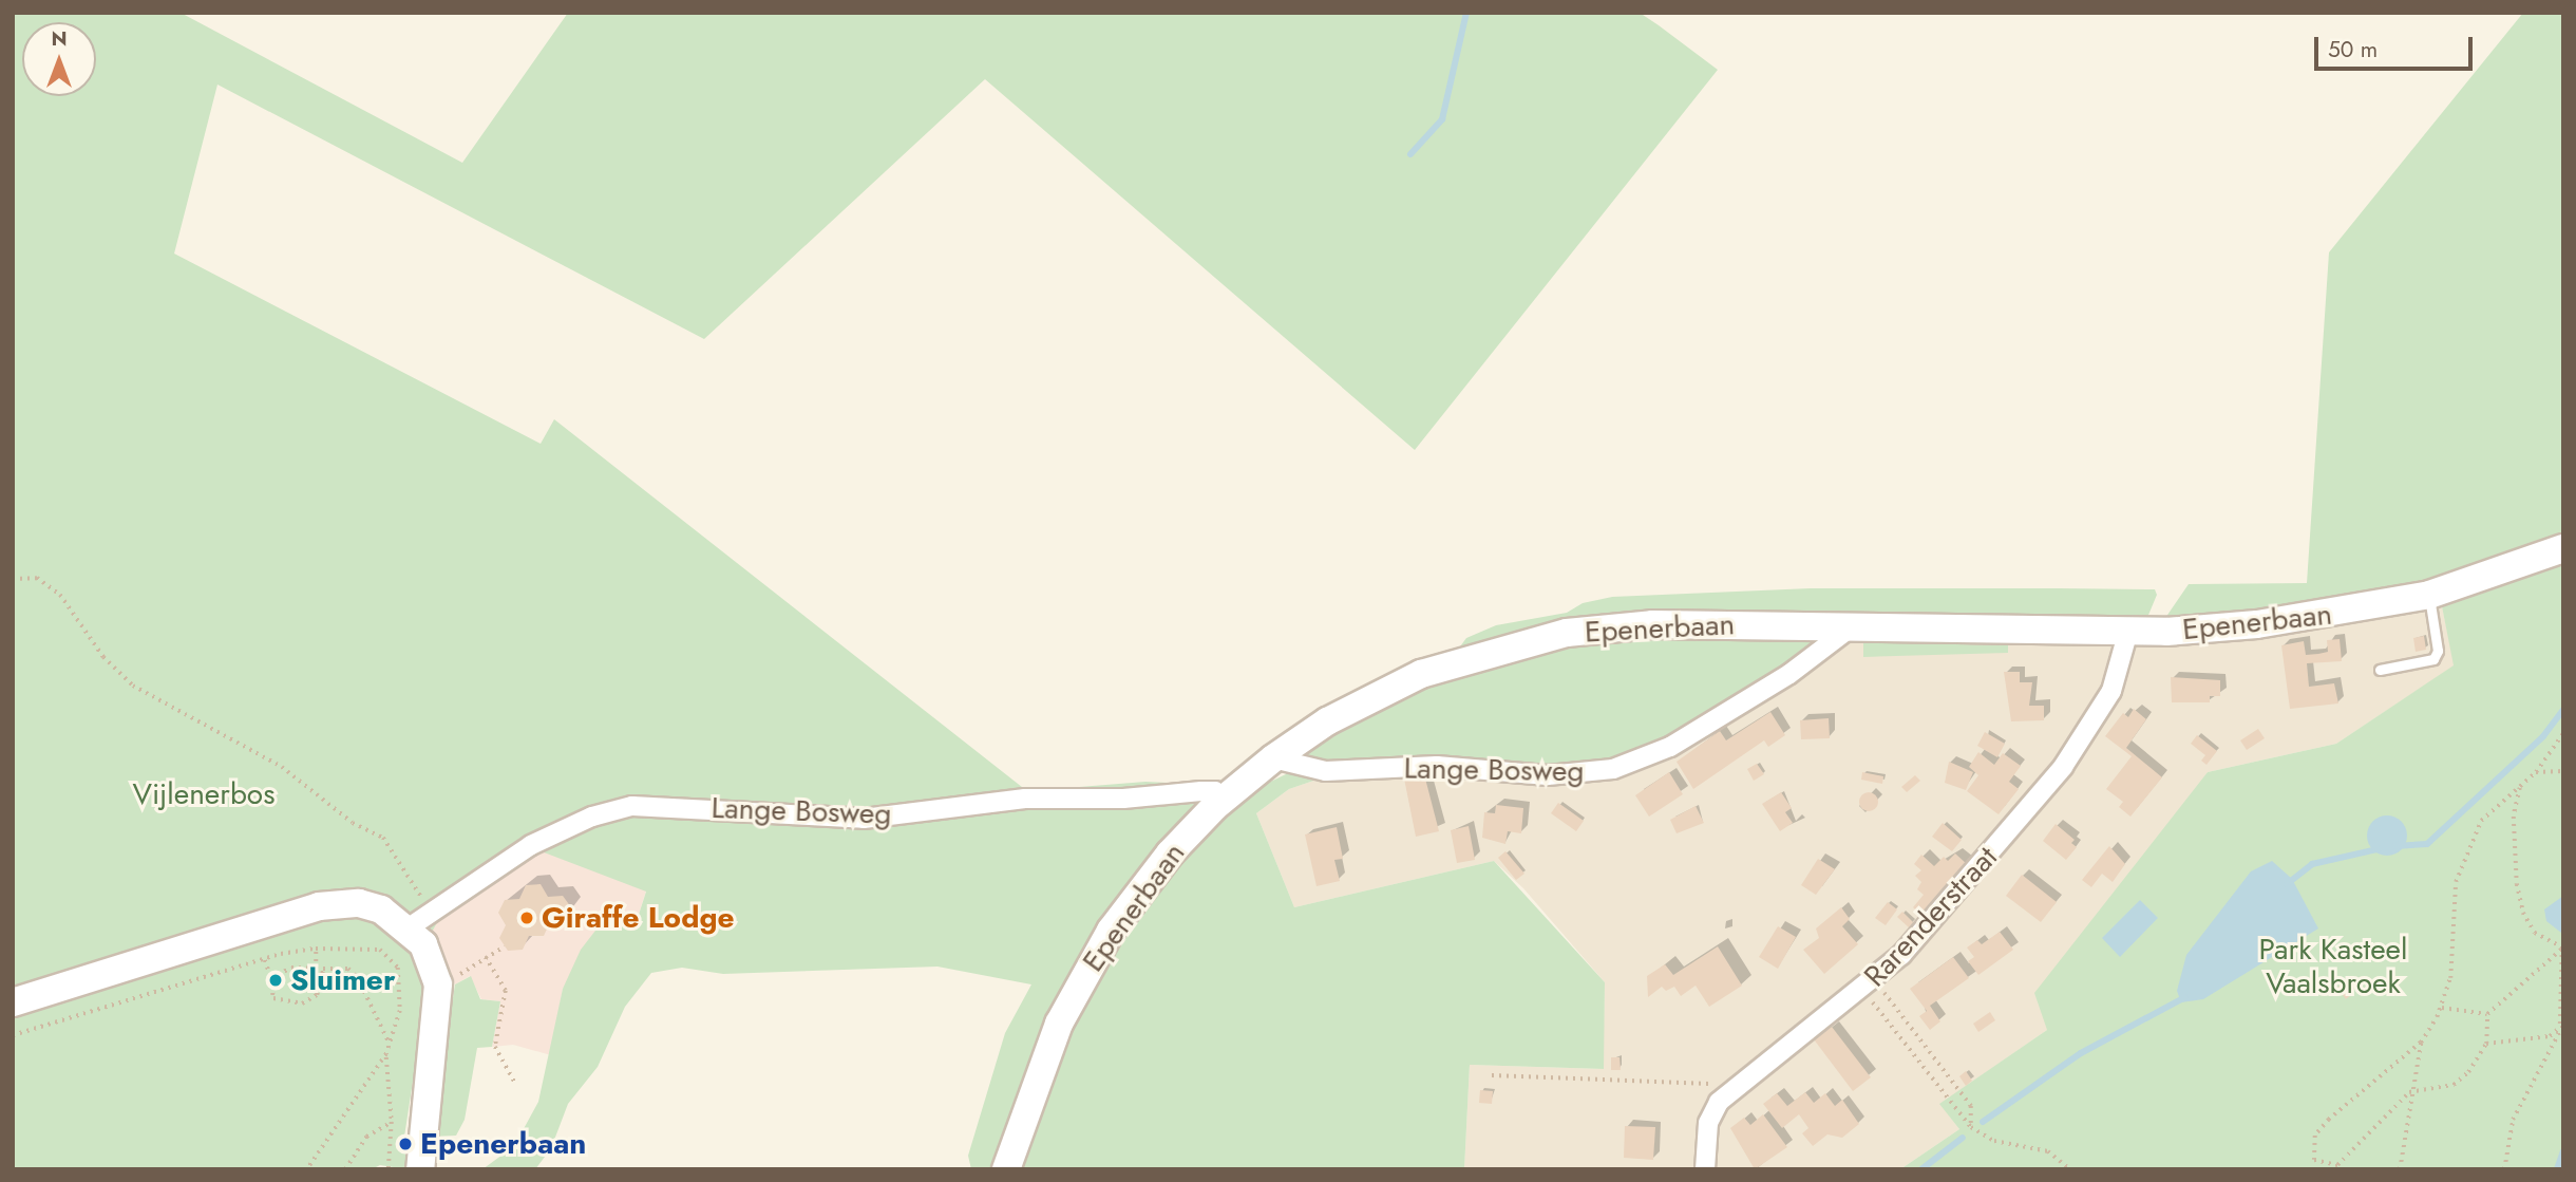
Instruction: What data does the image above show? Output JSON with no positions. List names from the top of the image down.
{
  "streets": {
    "street": ["Epenerbaan", "Lange Bosweg", "Rarenderstraat"]
  },
  "crossings": [
    ["Epenerbaan", "Lange Bosweg"],
    ["Epenerbaan", "Rarenderstraat"]
  ],
  "parks": ["Vijlenerbos", "Park Kasteel Vaalsbroek"],
  "places": ["Giraffe Lodge", "Sluimer", "Epenerbaan"],
  "scale_bar": "50 m",
  "north": "top"
}
